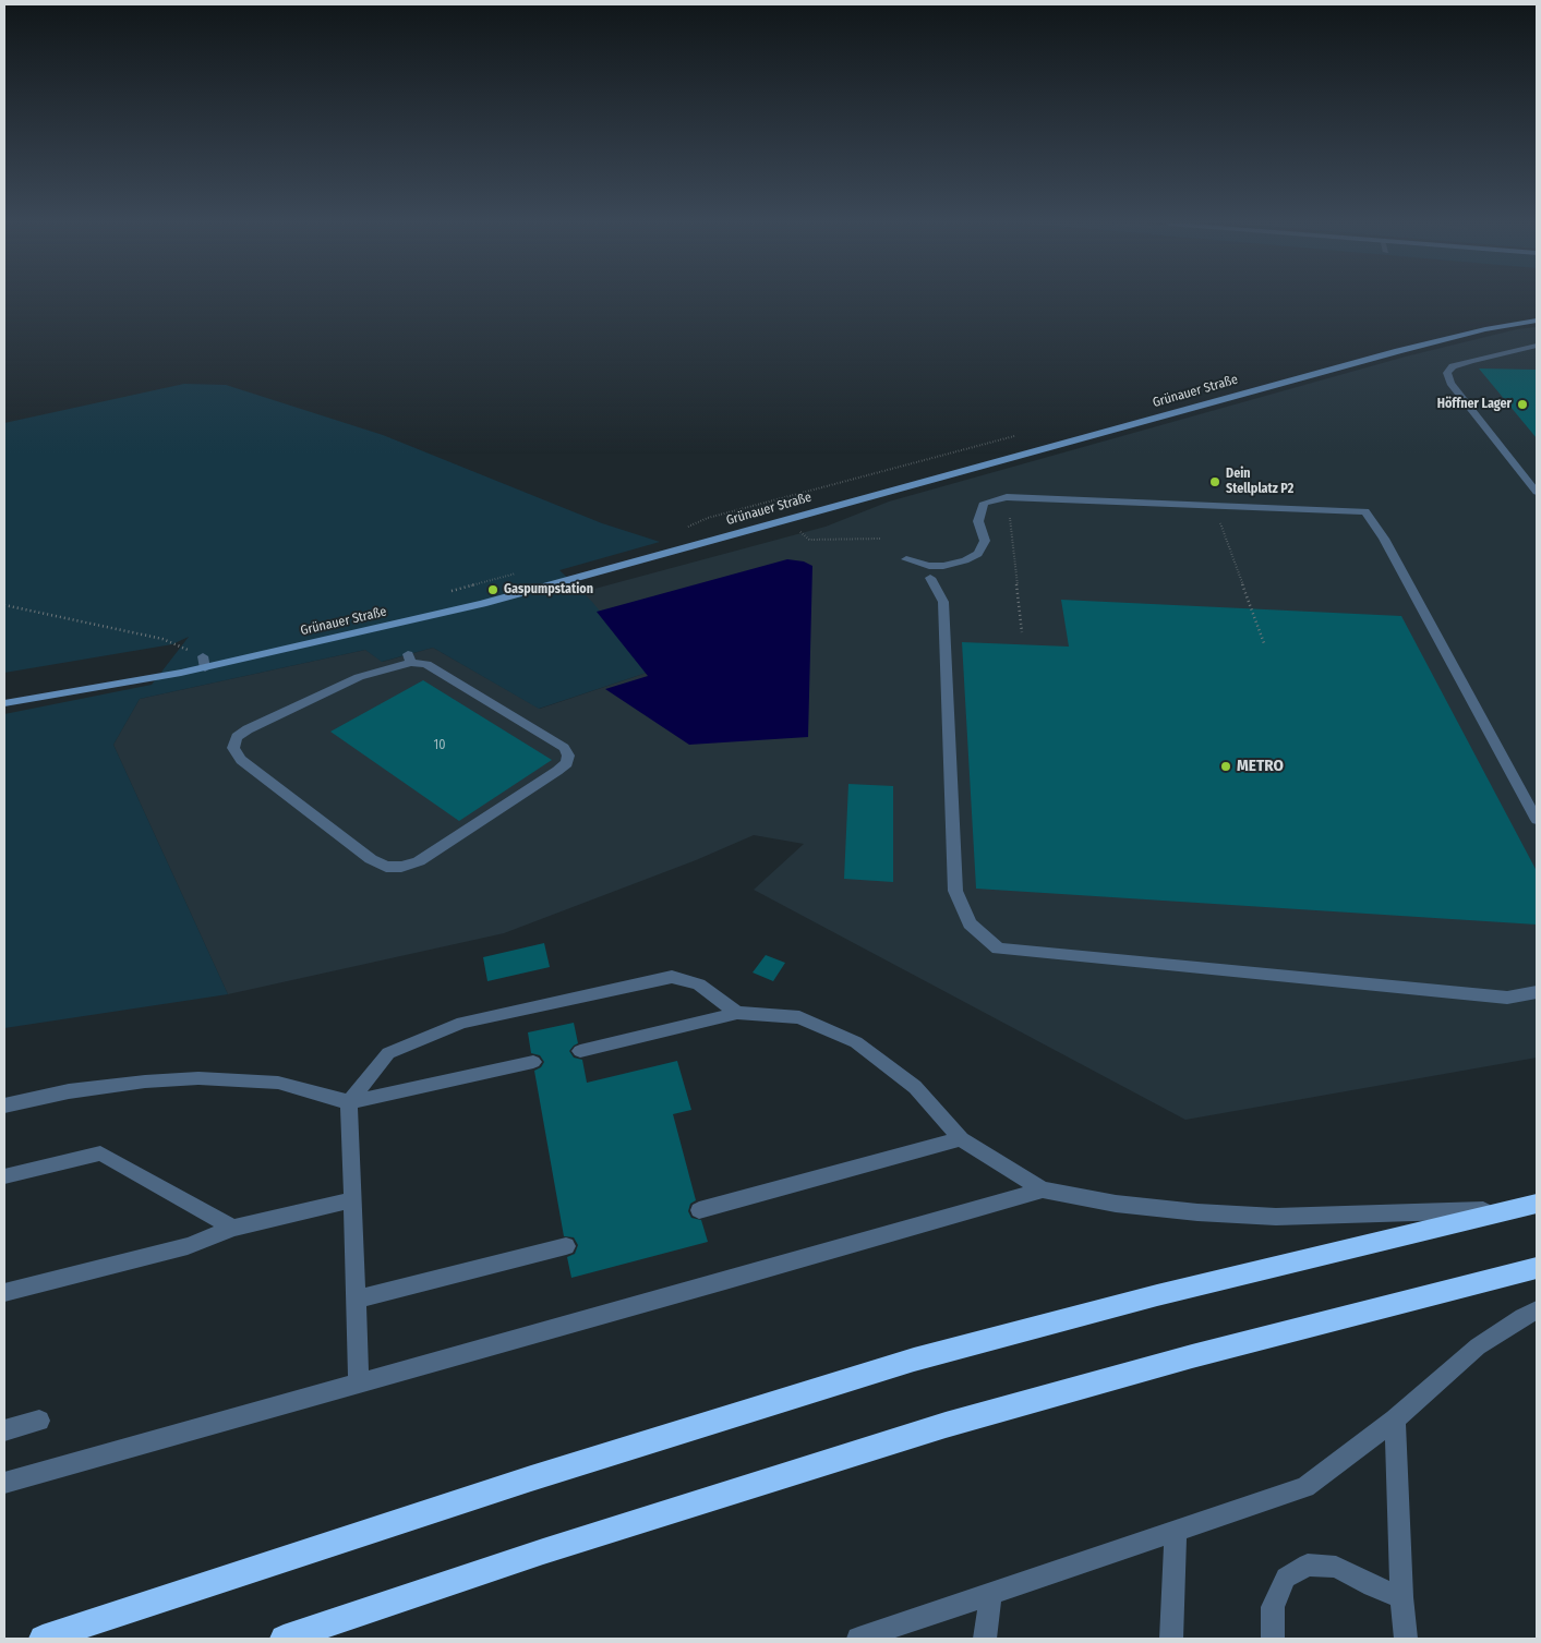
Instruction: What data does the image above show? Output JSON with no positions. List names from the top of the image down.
{
  "streets": {
    "main road": ["Grünauer Straße"]
  },
  "places": [
    "Höffner Lager",
    "Dein Stellplatz P2",
    "Gaspumpstation",
    "METRO"
  ],
  "house_numbers": ["10"]
}
